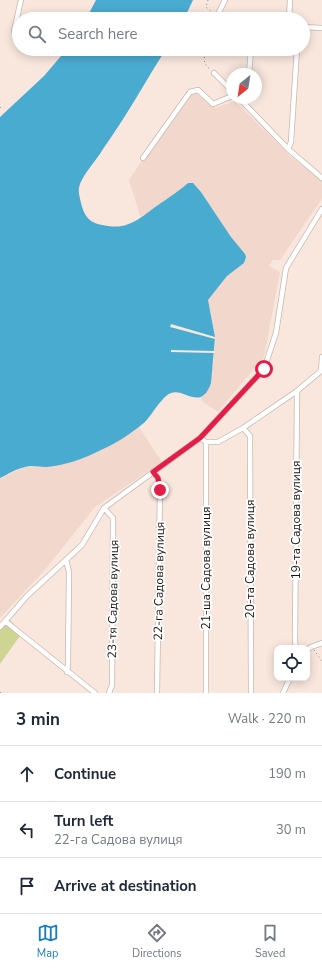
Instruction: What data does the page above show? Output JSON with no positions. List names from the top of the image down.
{
  "streets": {
    "street": [
      "19-та Садова вулиця",
      "20-та Садова вулиця",
      "21-ша Садова вулиця",
      "22-га Садова вулиця",
      "23-тя Садова вулиця"
    ]
  },
  "north": "bottom left",
  "page": {
    "search": "Search here",
    "heading": ["3 min", "Walk · 220 m"],
    "list": [
      ["Continue", "190 m"],
      ["Turn left", "22-га Садова вулиця", "30 m"],
      "Arrive at destination"
    ],
    "nav": ["Map", "Directions", "Saved"]
  }
}
